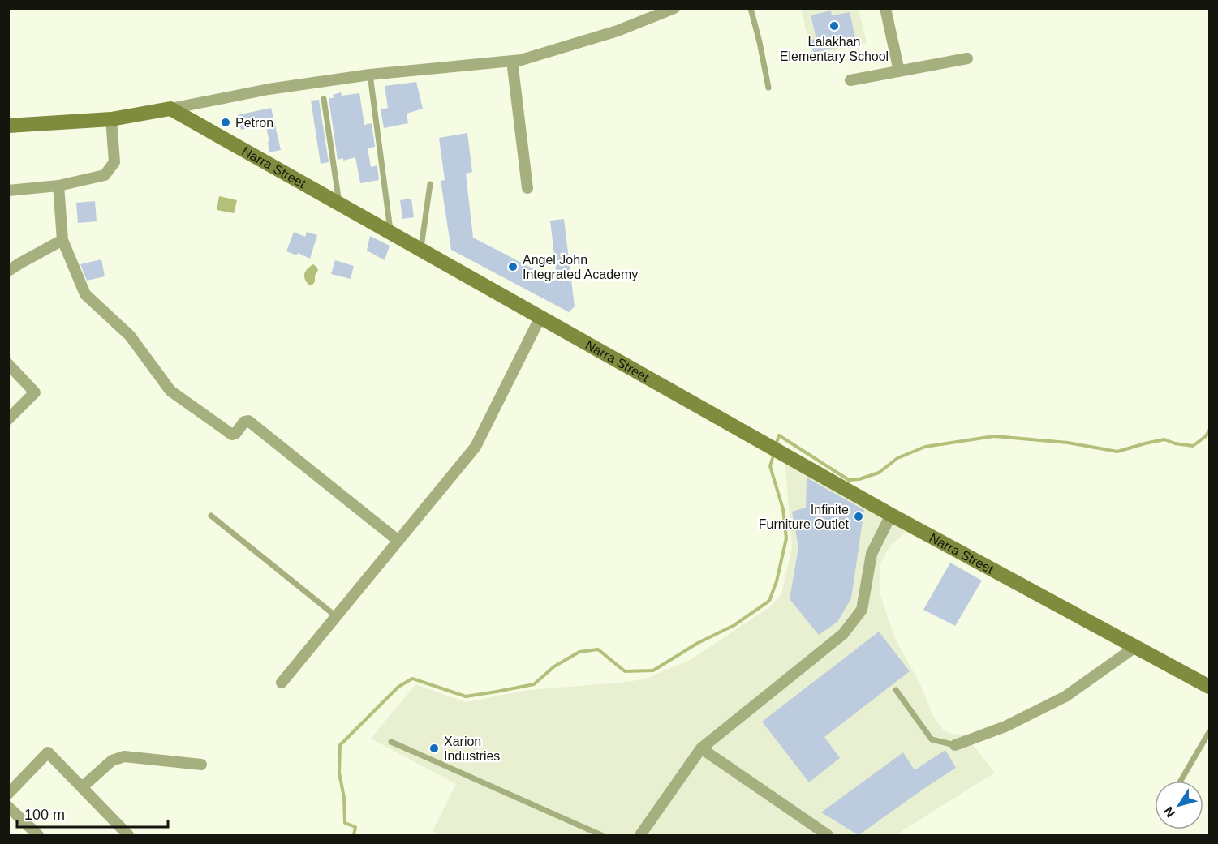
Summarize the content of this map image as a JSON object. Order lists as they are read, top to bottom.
{
  "streets": {
    "main road": ["Narra Street"]
  },
  "places": [
    "Lalakhan Elementary School",
    "Petron",
    "Angel John Integrated Academy",
    "Infinite Furniture Outlet",
    "Xarion Industries"
  ],
  "scale_bar": "100 m",
  "north": "bottom left"
}
